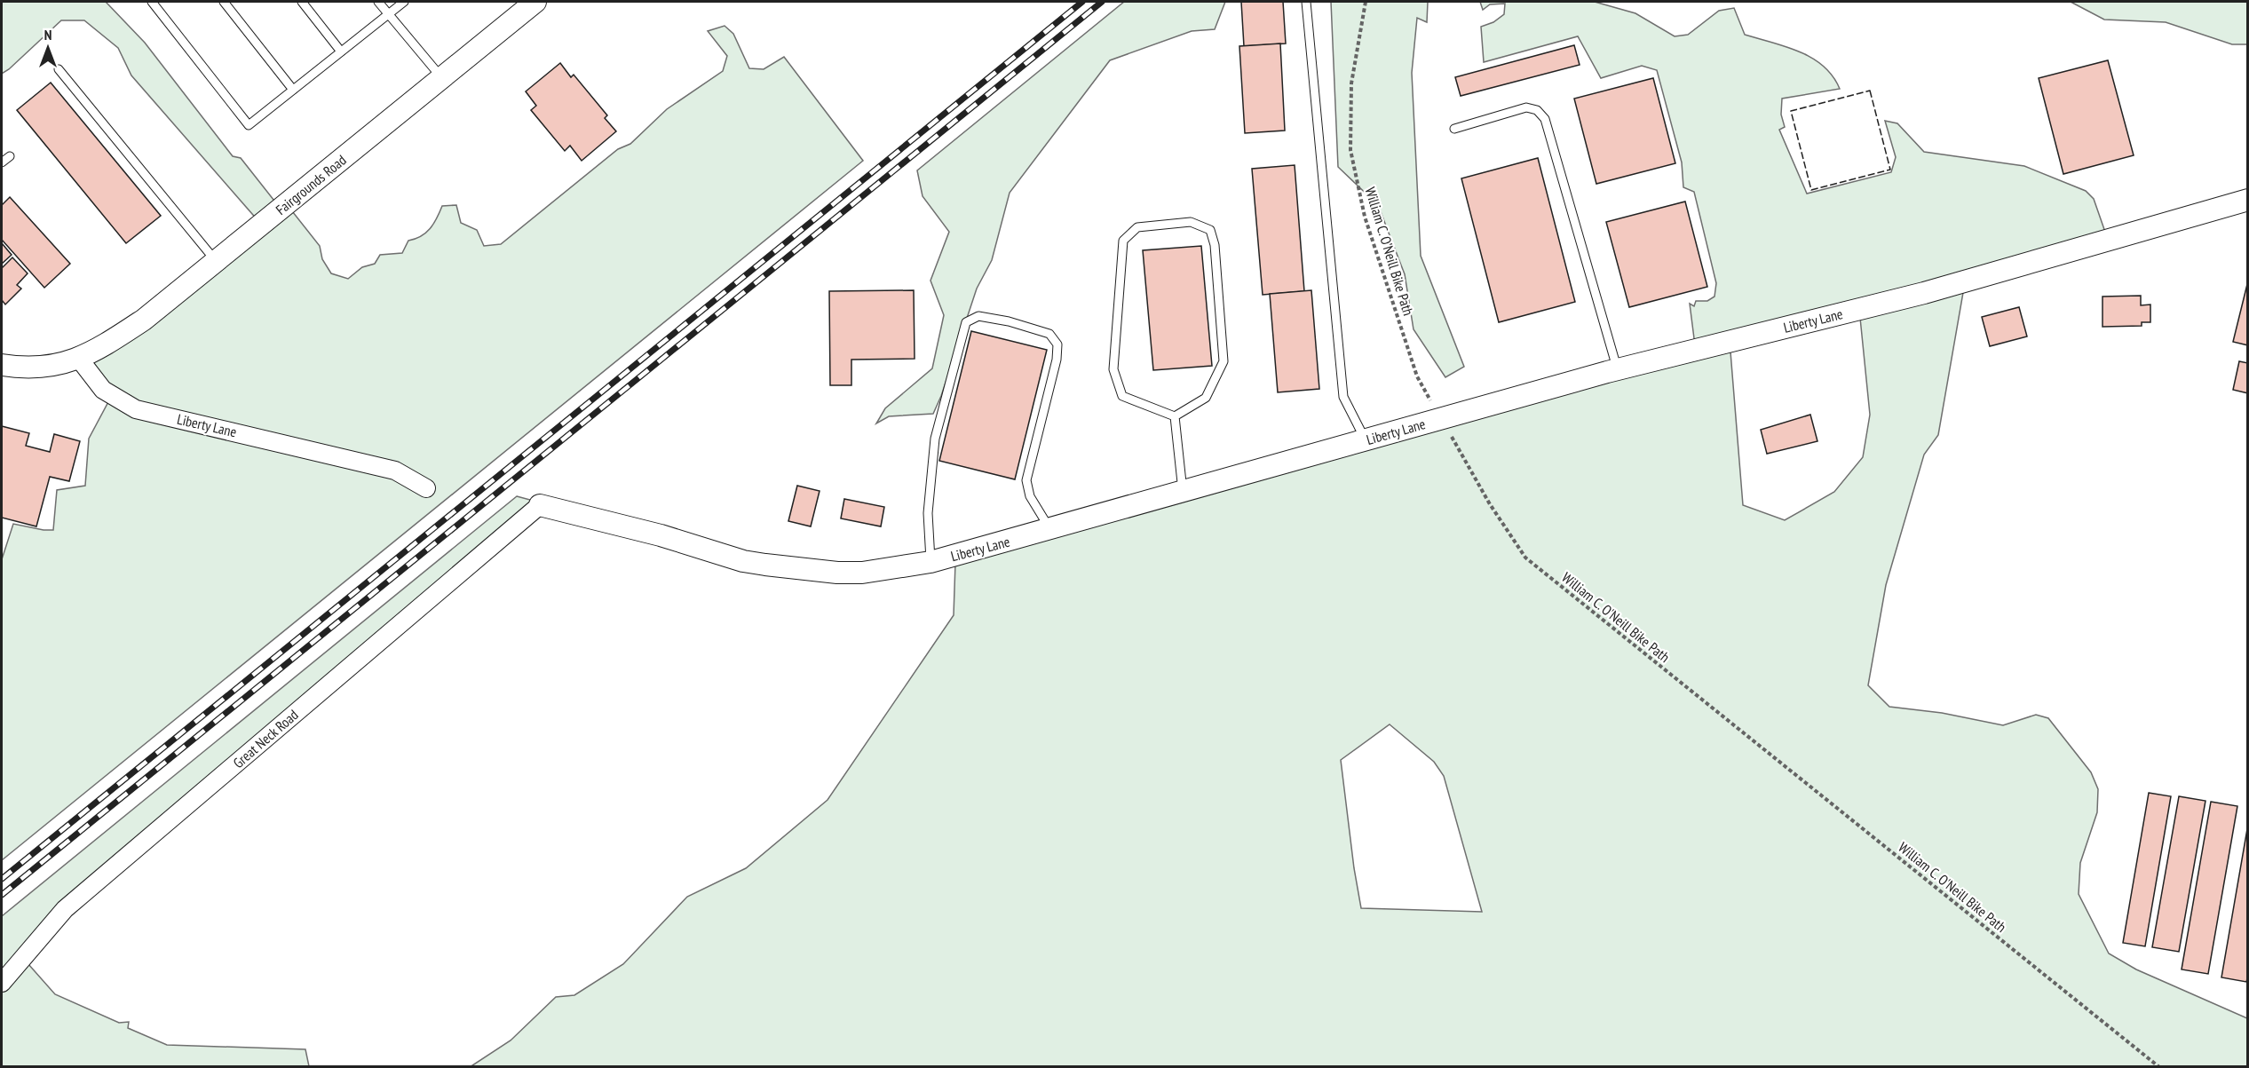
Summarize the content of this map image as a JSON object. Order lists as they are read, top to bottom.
{
  "streets": {
    "street": ["Fairgrounds Road", "Liberty Lane", "Great Neck Road"],
    "path": ["William C. O'Neill Bike Path"]
  },
  "crossings": [
    ["Fairgrounds Road", "Liberty Lane"],
    ["William C. O'Neill Bike Path", "Liberty Lane"],
    ["Liberty Lane", "Great Neck Road"]
  ],
  "north": "top"
}
